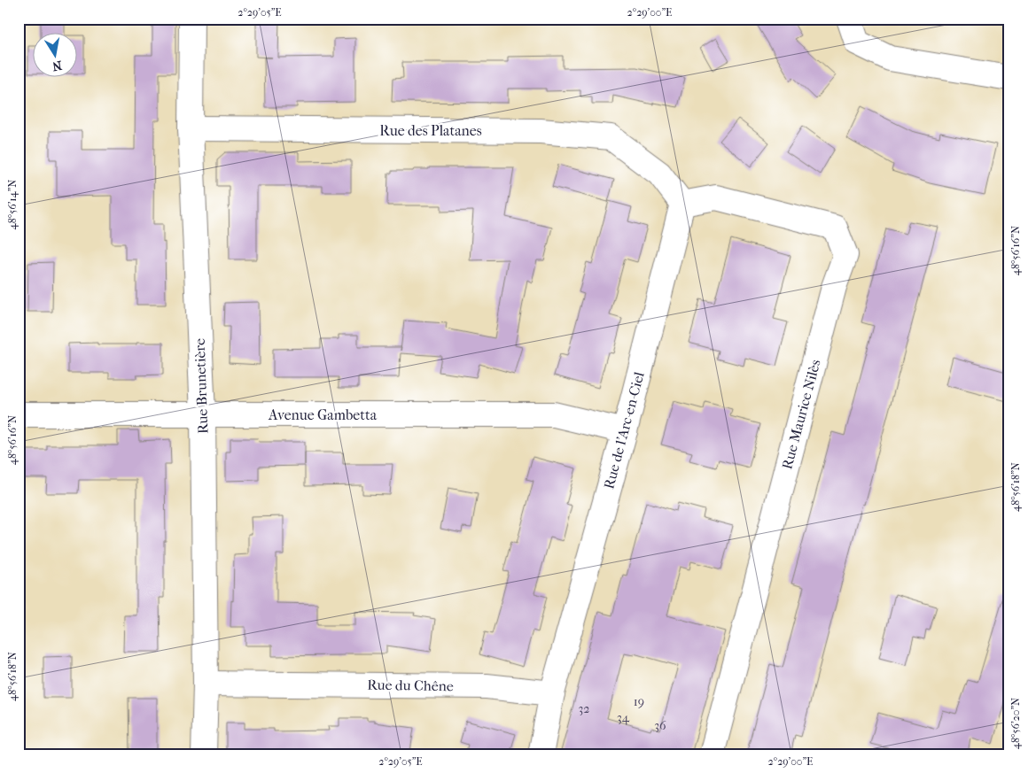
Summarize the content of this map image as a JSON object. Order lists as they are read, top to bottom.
{
  "streets": {
    "street": [
      "Rue des Platanes",
      "Rue Brunetière",
      "Avenue Gambetta",
      "Rue Maurice Nilès",
      "Rue de l'Arc-en-Ciel",
      "Rue du Chêne"
    ]
  },
  "crossings": [
    ["Rue des Platanes", "Rue Brunetière"],
    ["Rue des Platanes", "Rue Maurice Nilès"],
    ["Rue des Platanes", "Rue de l'Arc-en-Ciel"],
    ["Rue Brunetière", "Avenue Gambetta"],
    ["Rue Brunetière", "Rue du Chêne"],
    ["Avenue Gambetta", "Rue de l'Arc-en-Ciel"],
    ["Rue Maurice Nilès", "Rue de l'Arc-en-Ciel"],
    ["Rue de l'Arc-en-Ciel", "Rue du Chêne"]
  ],
  "house_numbers": [
    "19",
    "32",
    "34",
    "36"
  ],
  "north": "bottom",
  "coordinates": [
    "2°29'05\"E",
    "2°29'00\"E",
    "48°56'14\"N",
    "48°56'16\"N",
    "48°56'18\"N",
    "48°56'20\"N"
  ]
}
